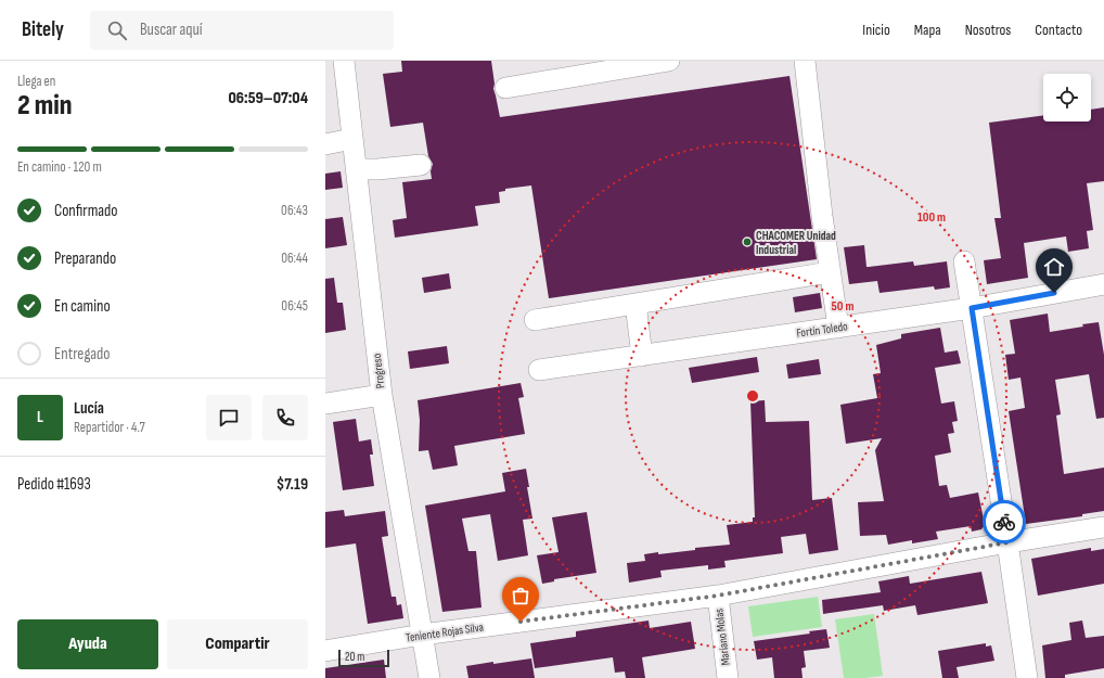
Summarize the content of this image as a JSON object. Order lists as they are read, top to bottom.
{
  "streets": {
    "street": [
      "Fortín Toledo",
      "Progreso",
      "Teniente Rojas Silva",
      "Mariano Molas"
    ]
  },
  "crossings": [
    ["Progreso", "Teniente Rojas Silva"],
    ["Teniente Rojas Silva", "Mariano Molas"]
  ],
  "places": ["CHACOMER Unidad Industrial"],
  "scale_bar": "20 m",
  "page": {
    "header": "Bitely",
    "search": "Buscar aquí",
    "nav": [
      "Inicio",
      "Mapa",
      "Nosotros",
      "Contacto"
    ],
    "heading": ["2 min", "Llega en", "06:59–07:04"],
    "panel": [
      "Lucía",
      "Repartidor · 4.7",
      "Pedido #1693",
      "$7.19"
    ],
    "bar": "En camino · 120 m",
    "list": [
      ["Confirmado", "06:43"],
      ["Preparando", "06:44"],
      ["En camino", "06:45"],
      "Entregado"
    ],
    "round": "L",
    "buttons": ["Ayuda", "Compartir"],
    "scale": "20 m"
  },
  "rings": ["100 m", "50 m"]
}
